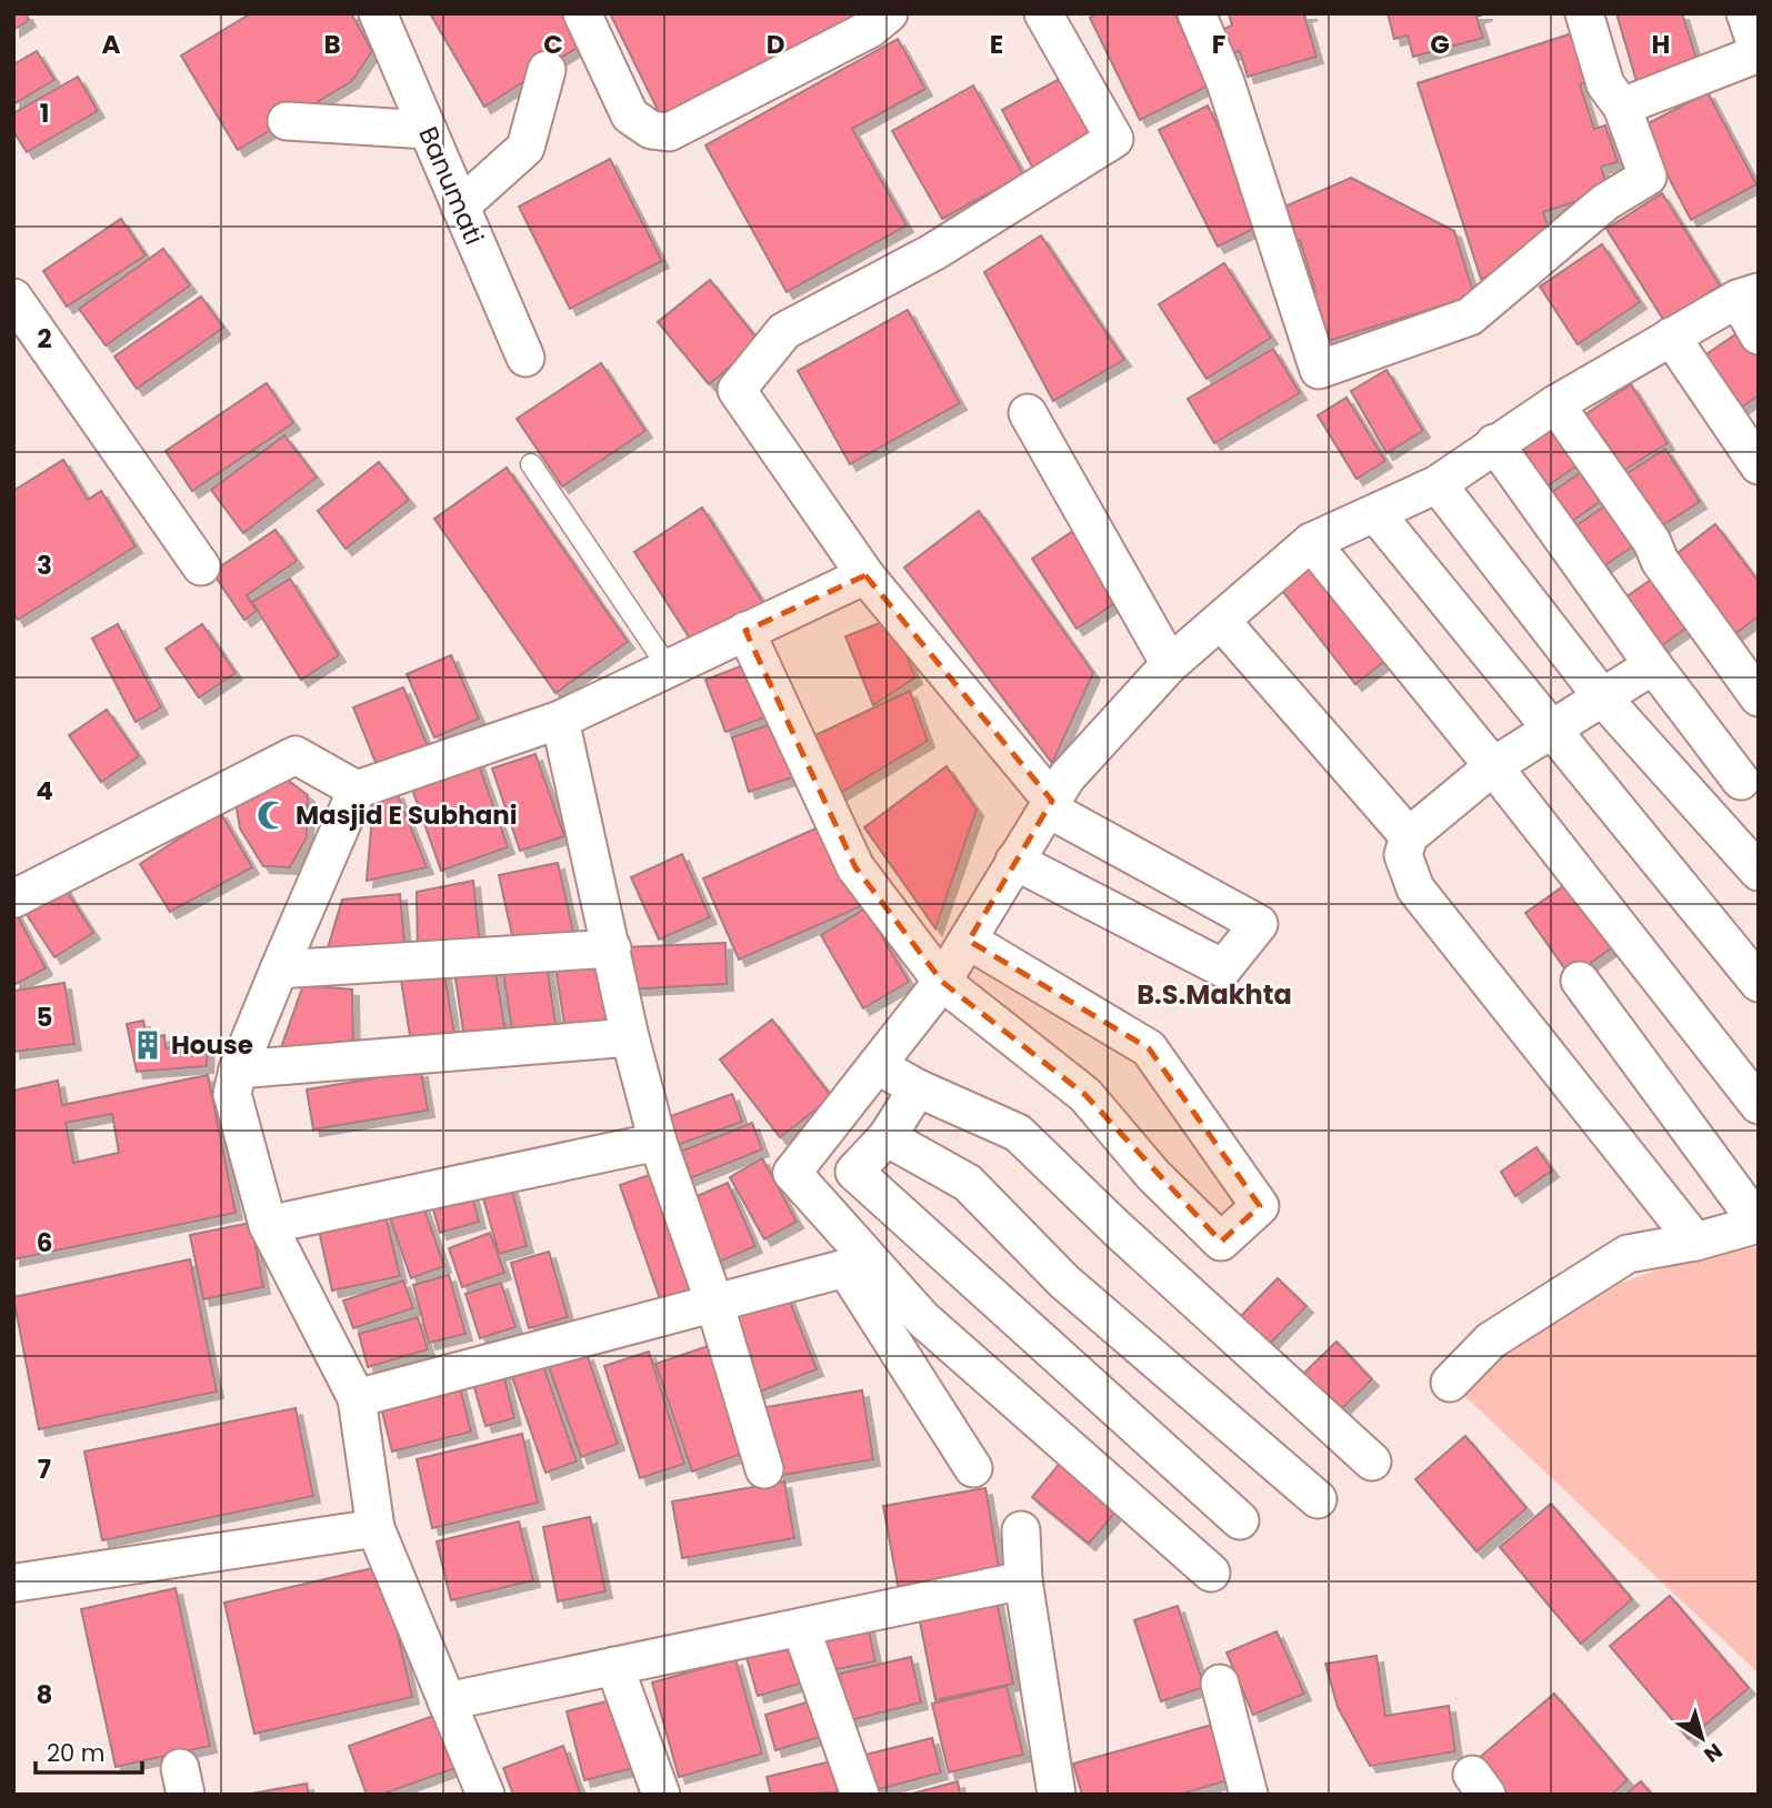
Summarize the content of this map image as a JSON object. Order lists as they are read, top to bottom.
{
  "streets": {
    "street": ["Banumati"]
  },
  "districts": ["B.S.Makhta"],
  "places": {
    "mosque": ["Masjid E Subhani"],
    "building": ["House"]
  },
  "scale_bar": "20 m",
  "north": "bottom right",
  "grid": {
    "columns": [
      "A",
      "B",
      "C",
      "D",
      "E",
      "F",
      "G",
      "H"
    ],
    "rows": [
      "1",
      "2",
      "3",
      "4",
      "5",
      "6",
      "7",
      "8"
    ]
  }
}
